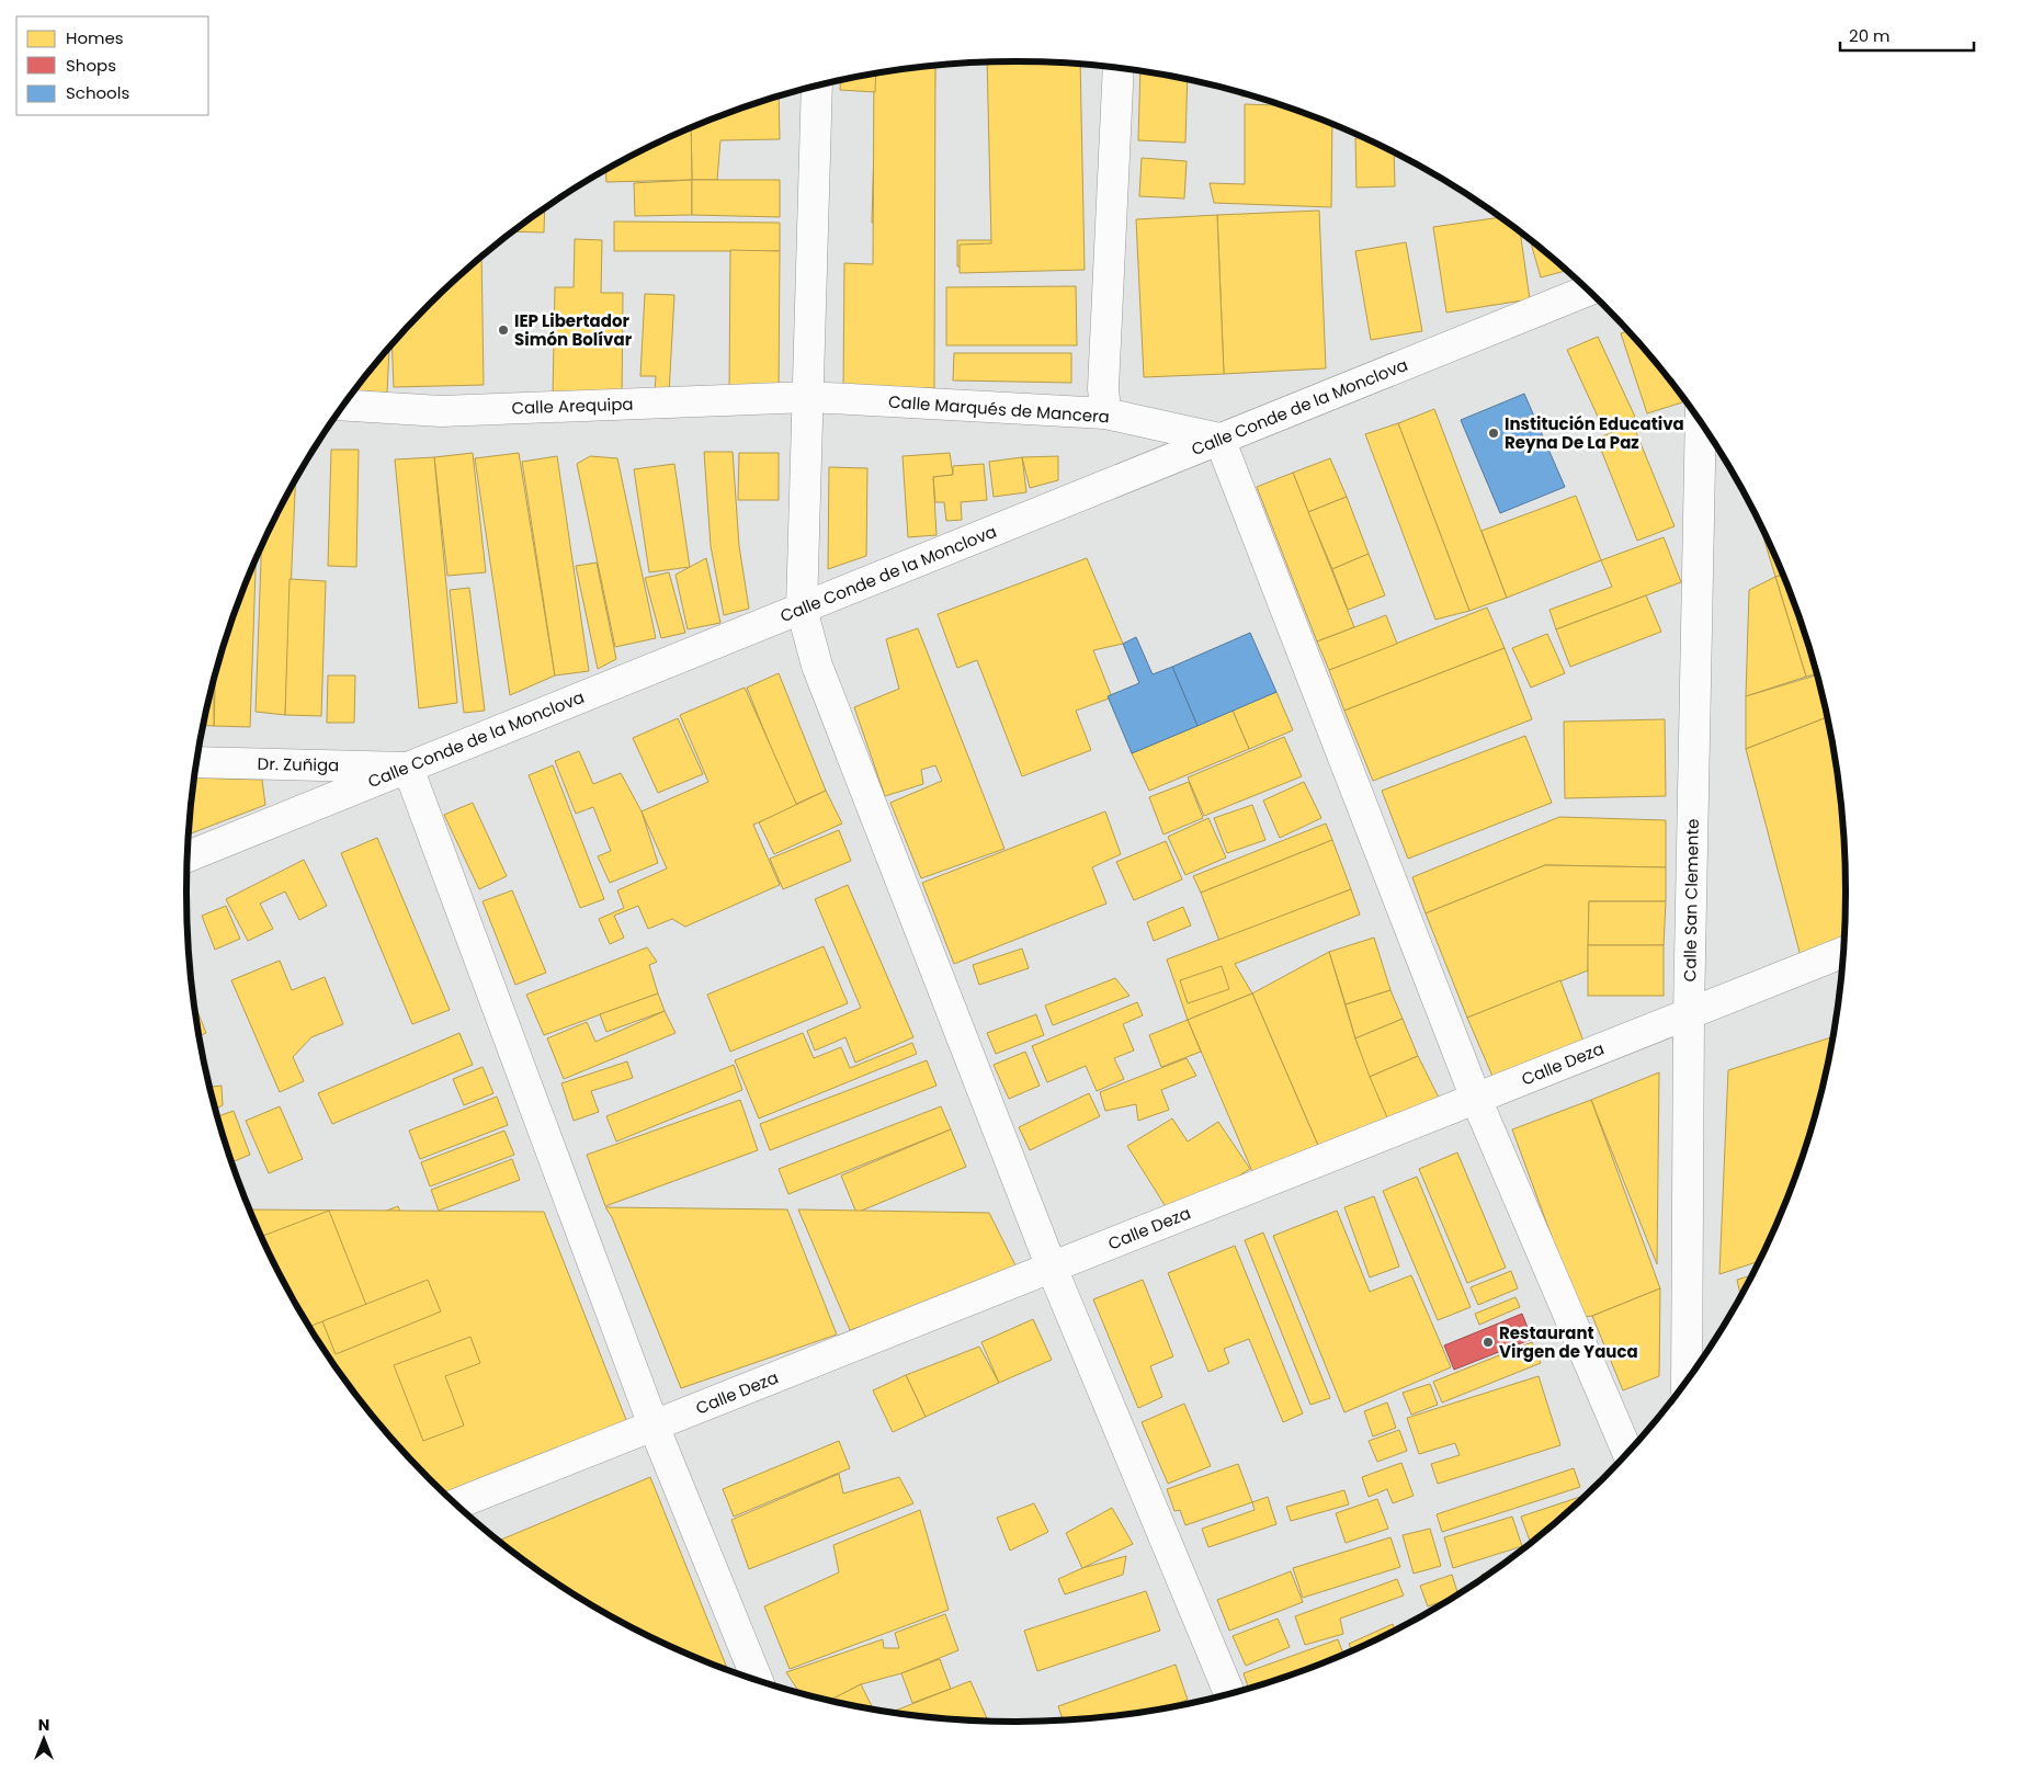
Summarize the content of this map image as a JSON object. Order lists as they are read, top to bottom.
{
  "streets": {
    "street": [
      "Calle Arequipa",
      "Calle Conde de la Monclova",
      "Calle Marqués de Mancera",
      "Dr. Zuñiga",
      "Calle San Clemente",
      "Calle Deza"
    ]
  },
  "crossings": [
    ["Calle Arequipa", "Calle Marqués de Mancera"],
    ["Calle Conde de la Monclova", "Calle Marqués de Mancera"],
    ["Calle Conde de la Monclova", "Dr. Zuñiga"],
    ["Calle San Clemente", "Calle Deza"]
  ],
  "places": ["IEP Libertador Simón Bolívar", "Institución Educativa Reyna De La Paz", "Restaurant Virgen de Yauca"],
  "legend": ["Homes", "Shops", "Schools"],
  "scale_bar": "20 m",
  "north": "top"
}
